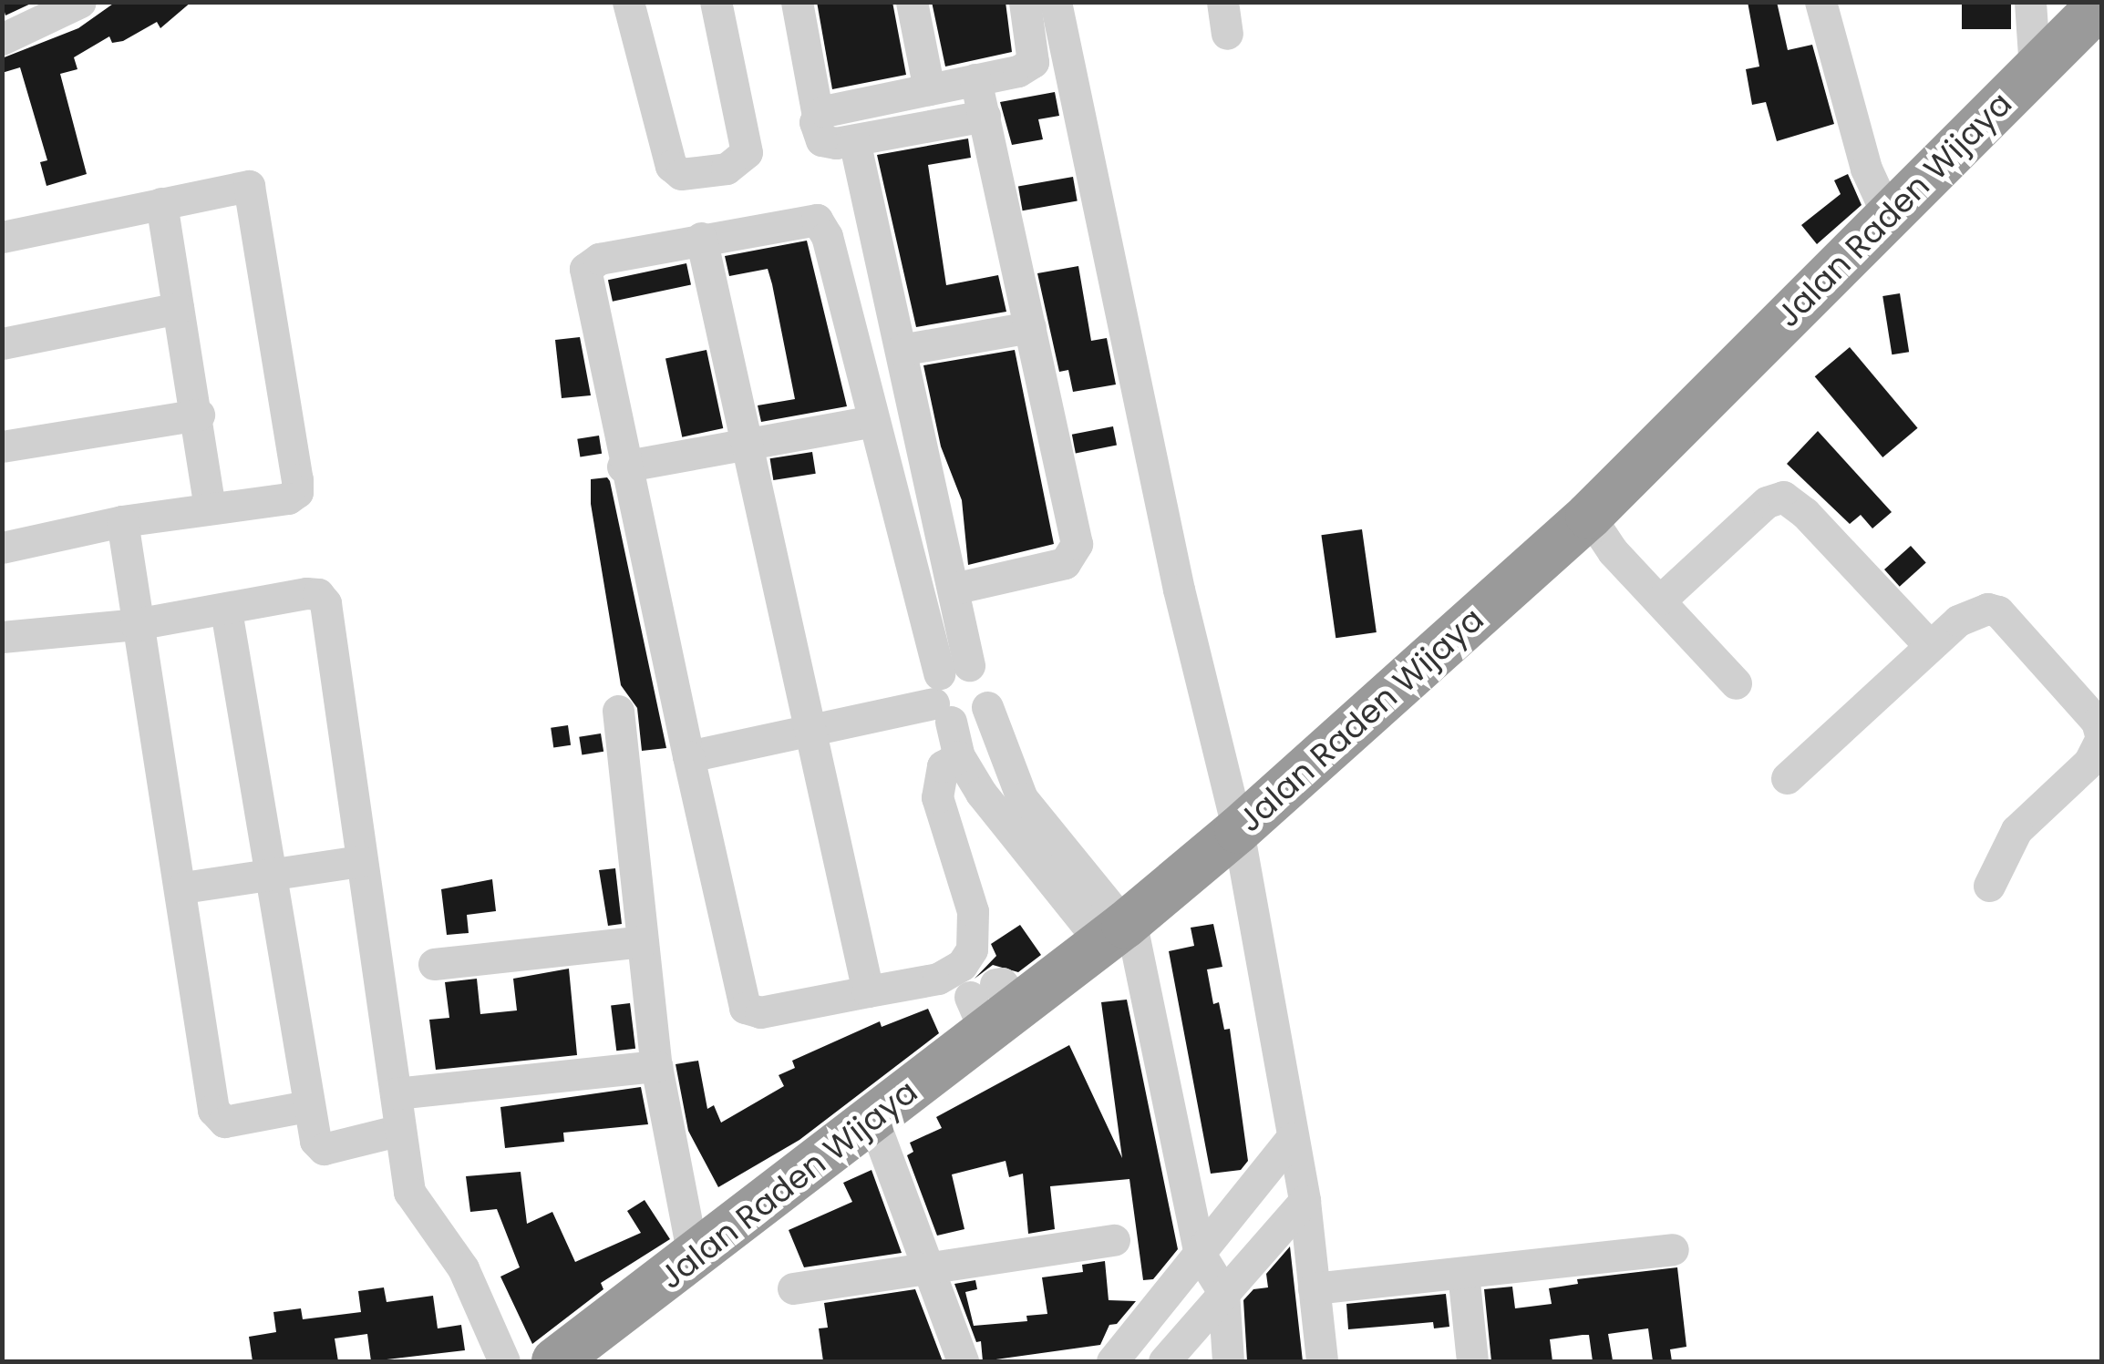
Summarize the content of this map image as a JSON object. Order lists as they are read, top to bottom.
{
  "streets": {
    "highway": ["Jalan Raden Wijaya"]
  }
}
